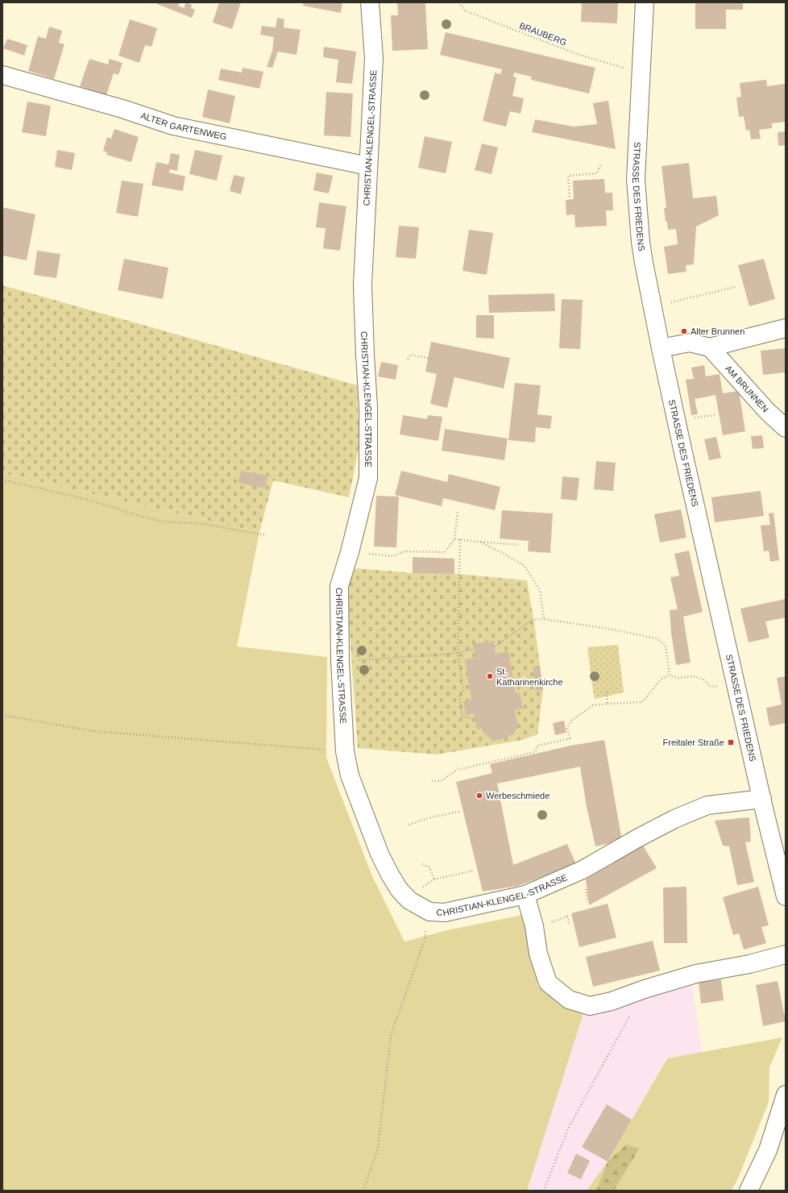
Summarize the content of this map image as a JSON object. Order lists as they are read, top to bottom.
{
  "streets": {
    "street": [
      "ALTER GARTENWEG",
      "CHRISTIAN-KLENGEL-STRASSE",
      "STRASSE DES FRIEDENS",
      "AM BRUNNEN"
    ],
    "path": ["BRAUBERG"]
  },
  "crossings": [
    ["ALTER GARTENWEG", "CHRISTIAN-KLENGEL-STRASSE"],
    ["CHRISTIAN-KLENGEL-STRASSE", "STRASSE DES FRIEDENS"]
  ],
  "places": {
    "other": ["Alter Brunnen", "St. Katharinenkirche", "Werbeschmiede"],
    "transit": ["Freitaler Straße"]
  }
}
